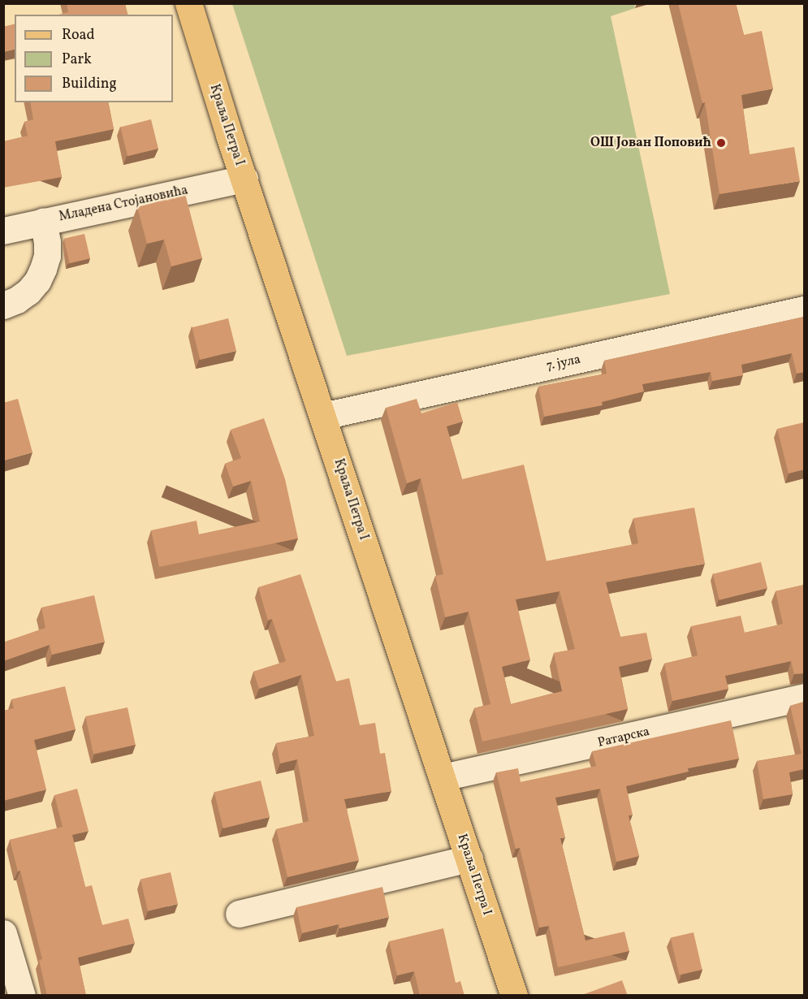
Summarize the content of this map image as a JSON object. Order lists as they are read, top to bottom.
{
  "streets": {
    "main road": ["Краља Петра I"],
    "street": ["Младена Стојановића", "7. јула", "Ратарска"]
  },
  "crossings": [
    ["Краља Петра I", "Младена Стојановића"],
    ["Краља Петра I", "7. јула"],
    ["Краља Петра I", "Ратарска"]
  ],
  "places": ["ОШ Јован Поповић"],
  "legend": ["Road", "Park", "Building"]
}
